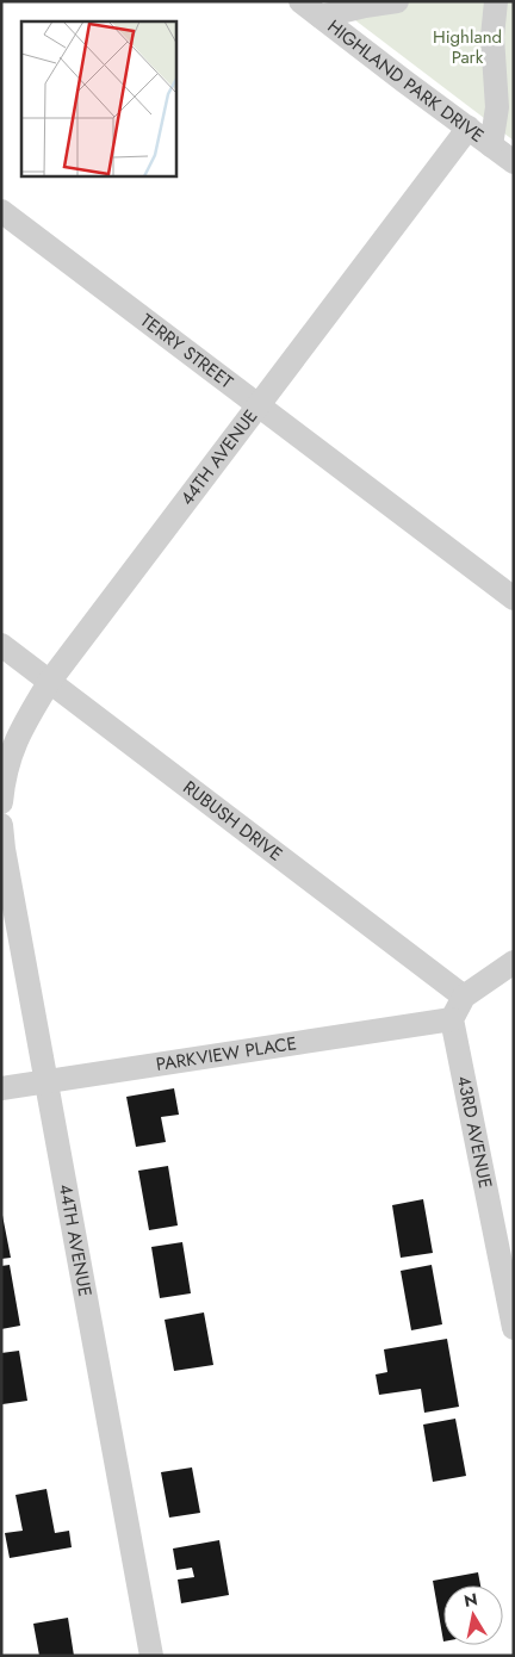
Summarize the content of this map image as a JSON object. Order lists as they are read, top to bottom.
{
  "streets": {
    "street": [
      "HIGHLAND PARK DRIVE",
      "TERRY STREET",
      "44TH AVENUE",
      "RUBUSH DRIVE",
      "PARKVIEW PLACE",
      "43RD AVENUE"
    ]
  },
  "crossings": [
    ["HIGHLAND PARK DRIVE", "44TH AVENUE"],
    ["TERRY STREET", "44TH AVENUE"],
    ["44TH AVENUE", "RUBUSH DRIVE"],
    ["44TH AVENUE", "PARKVIEW PLACE"],
    ["PARKVIEW PLACE", "43RD AVENUE"]
  ],
  "parks": ["Highland Park"],
  "north": "top"
}
